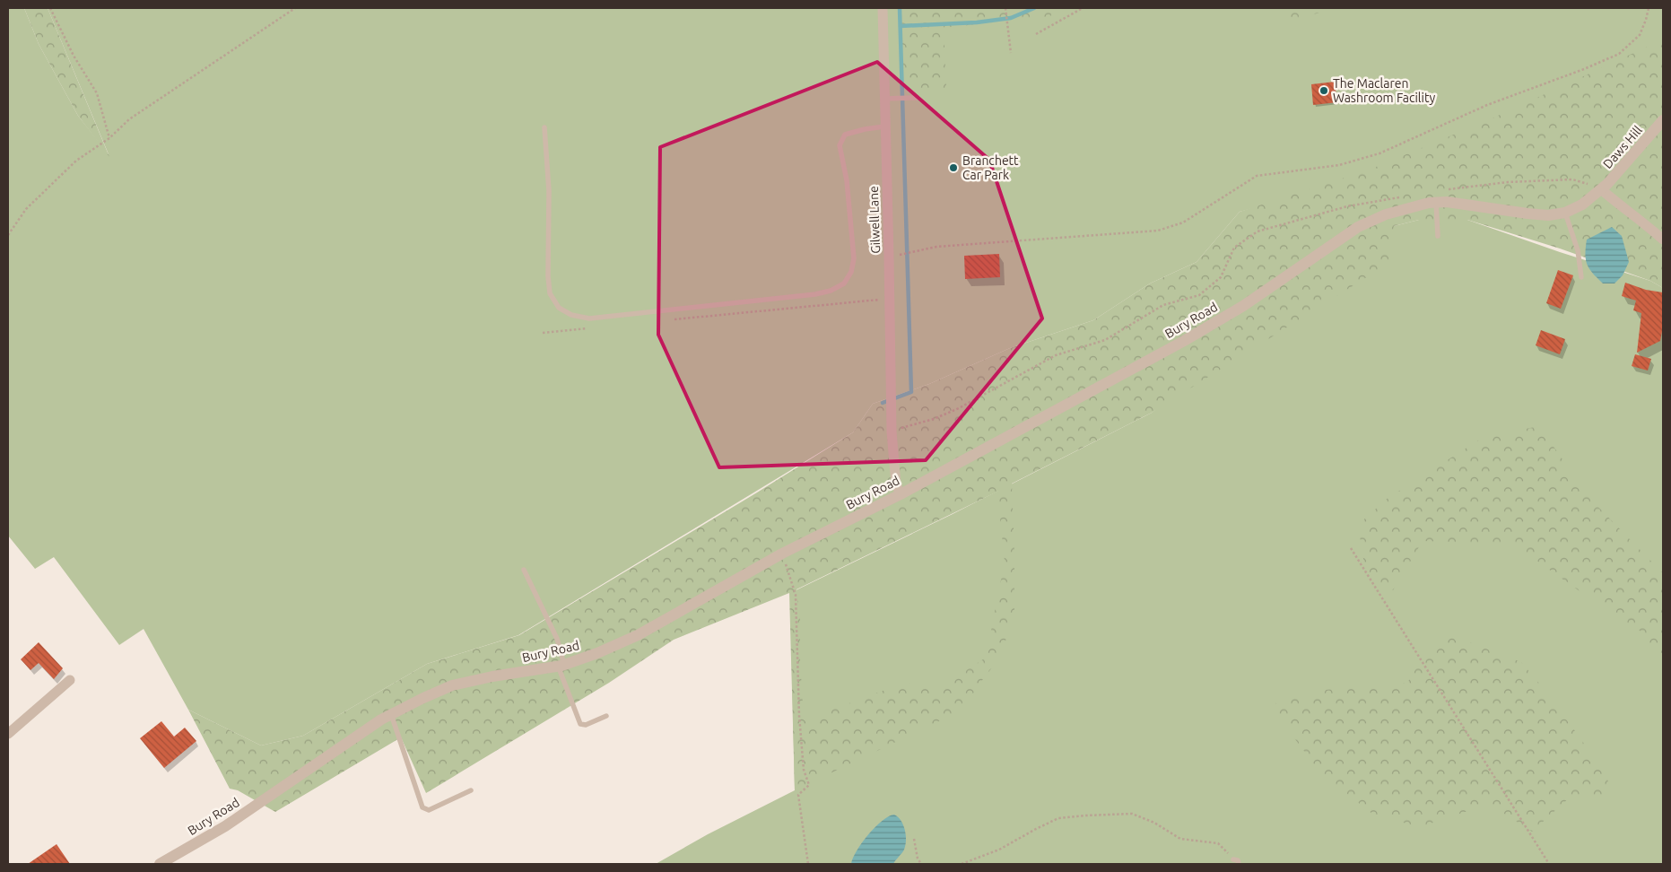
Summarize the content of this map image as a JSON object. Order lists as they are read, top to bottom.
{
  "streets": {
    "street": ["Daws Hill", "Gilwell Lane", "Bury Road"]
  },
  "crossings": [
    ["Daws Hill", "Bury Road"],
    ["Gilwell Lane", "Bury Road"]
  ],
  "places": ["The Maclaren Washroom Facility", "Branchett Car Park"]
}
